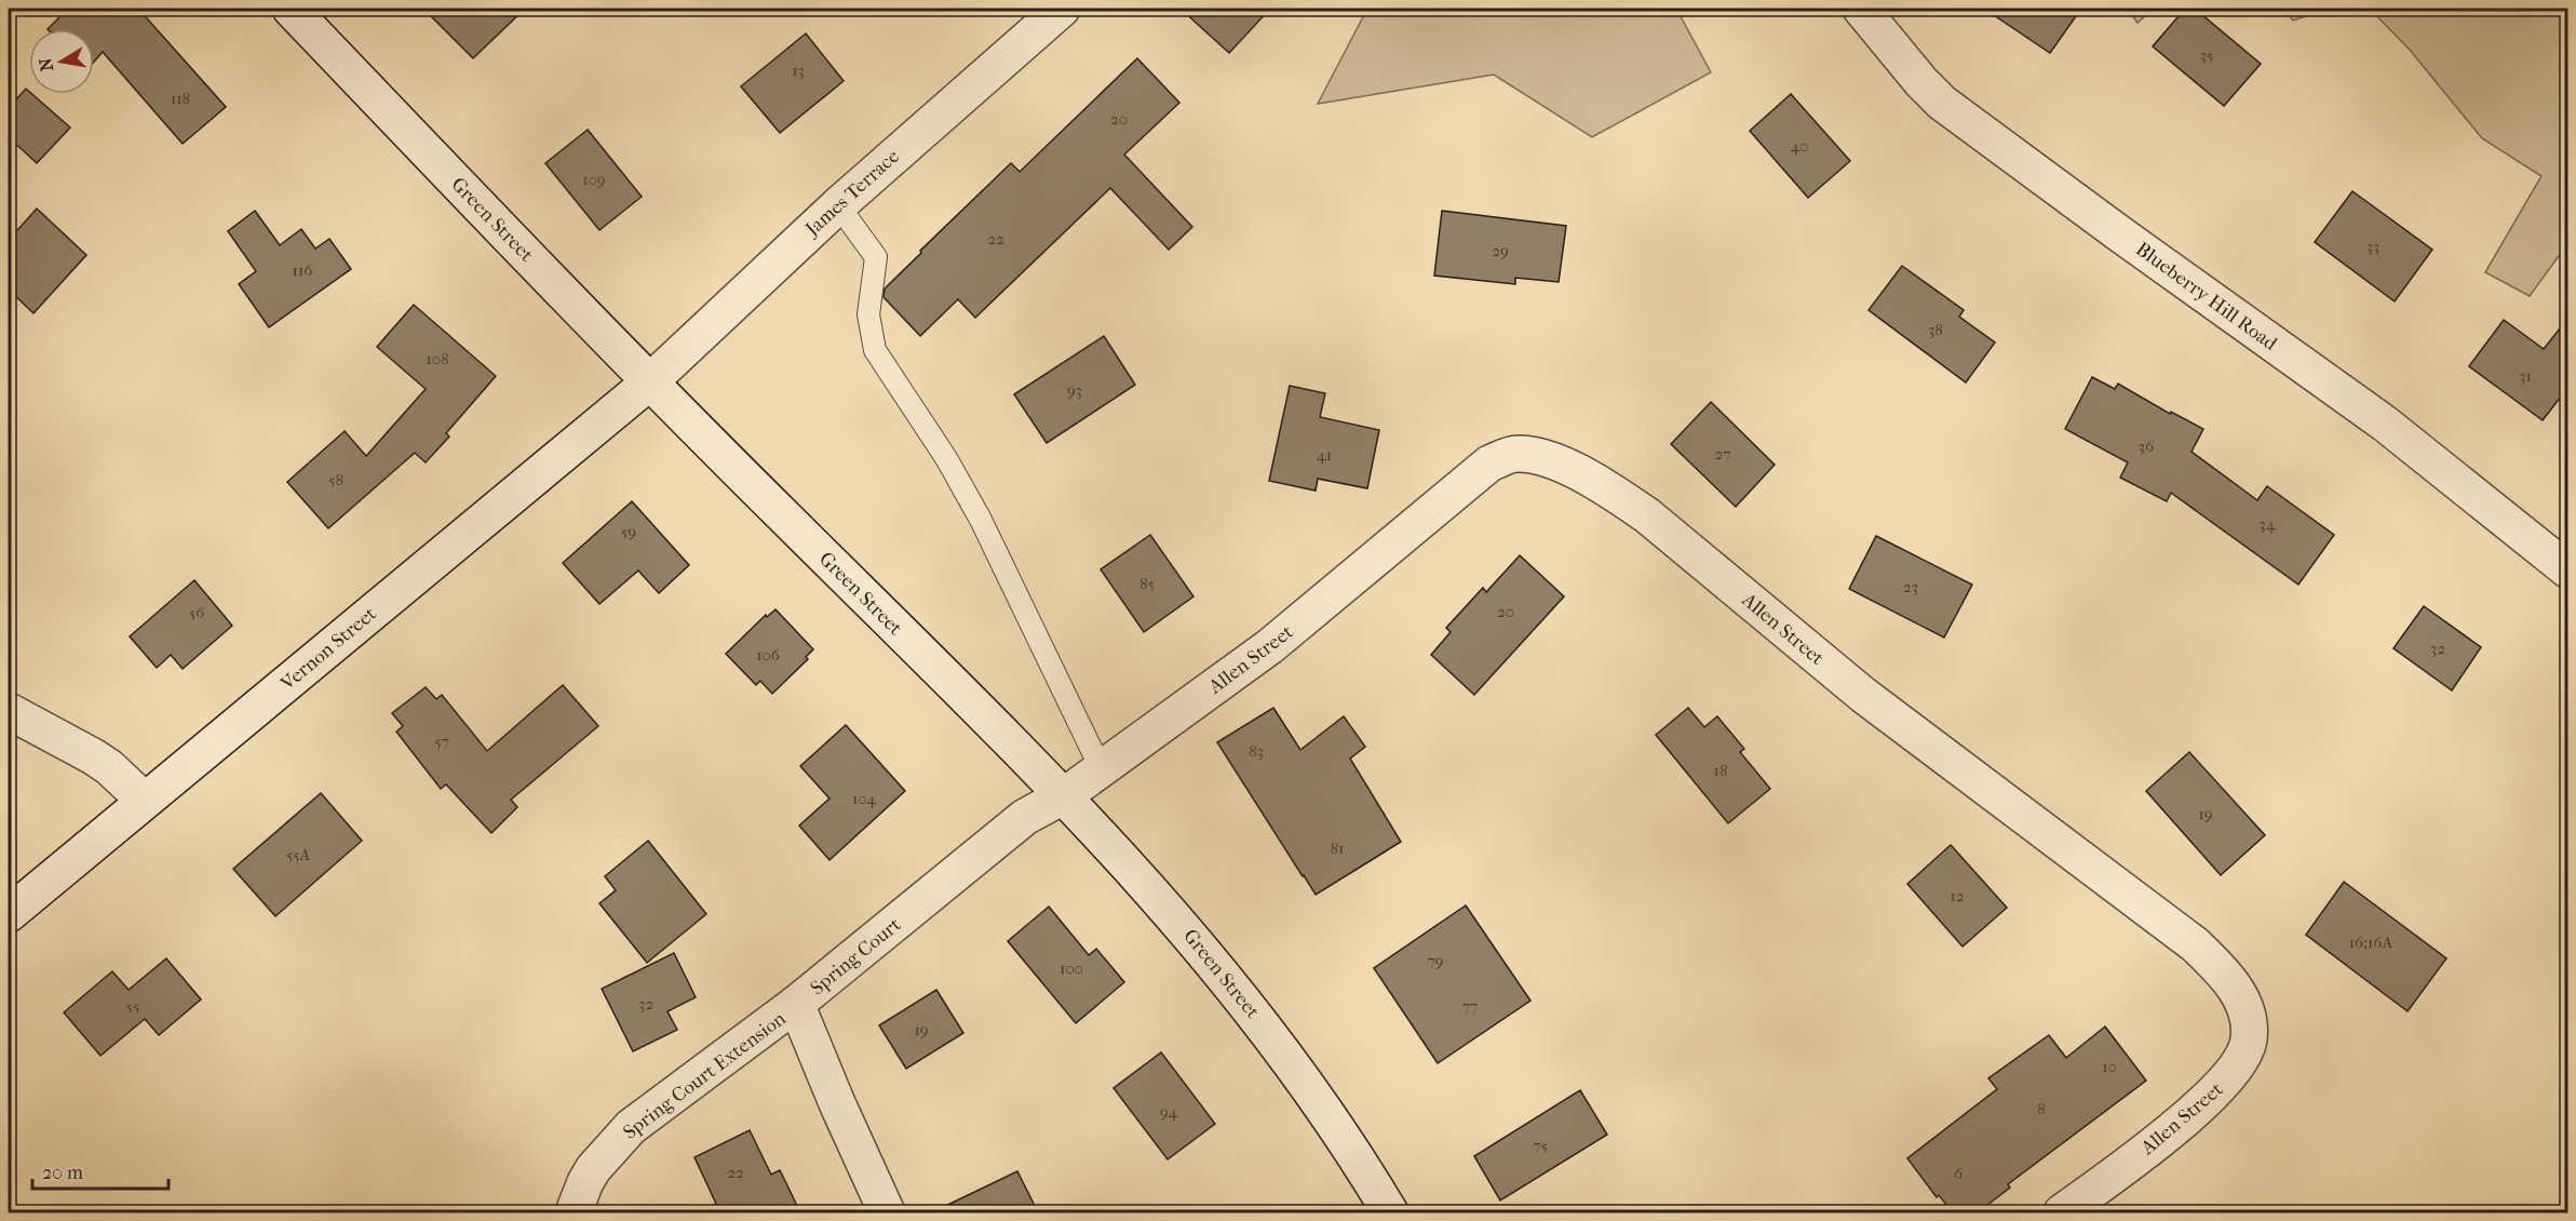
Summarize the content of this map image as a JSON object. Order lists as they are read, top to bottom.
{
  "streets": {
    "street": [
      "James Terrace",
      "Green Street",
      "Blueberry Hill Road",
      "Allen Street",
      "Vernon Street",
      "Spring Court",
      "Spring Court Extension"
    ]
  },
  "crossings": [
    ["James Terrace", "Green Street"],
    ["James Terrace", "Vernon Street"],
    ["Green Street", "Allen Street"],
    ["Green Street", "Vernon Street"],
    ["Green Street", "Spring Court"],
    ["Allen Street", "Spring Court"],
    ["Spring Court", "Spring Court Extension"]
  ],
  "house_numbers": [
    "35",
    "13",
    "118",
    "20",
    "40",
    "109",
    "22",
    "33",
    "29",
    "116",
    "38",
    "108",
    "31",
    "93",
    "36",
    "27",
    "41",
    "58",
    "34",
    "59",
    "85",
    "23",
    "20",
    "56",
    "32",
    "106",
    "57",
    "83",
    "18",
    "104",
    "19",
    "81",
    "55A",
    "12",
    "16;16A",
    "79",
    "100",
    "32",
    "55",
    "77",
    "19",
    "10",
    "8",
    "94",
    "75",
    "22",
    "6"
  ],
  "scale_bar": "20 m",
  "north": "left"
}
